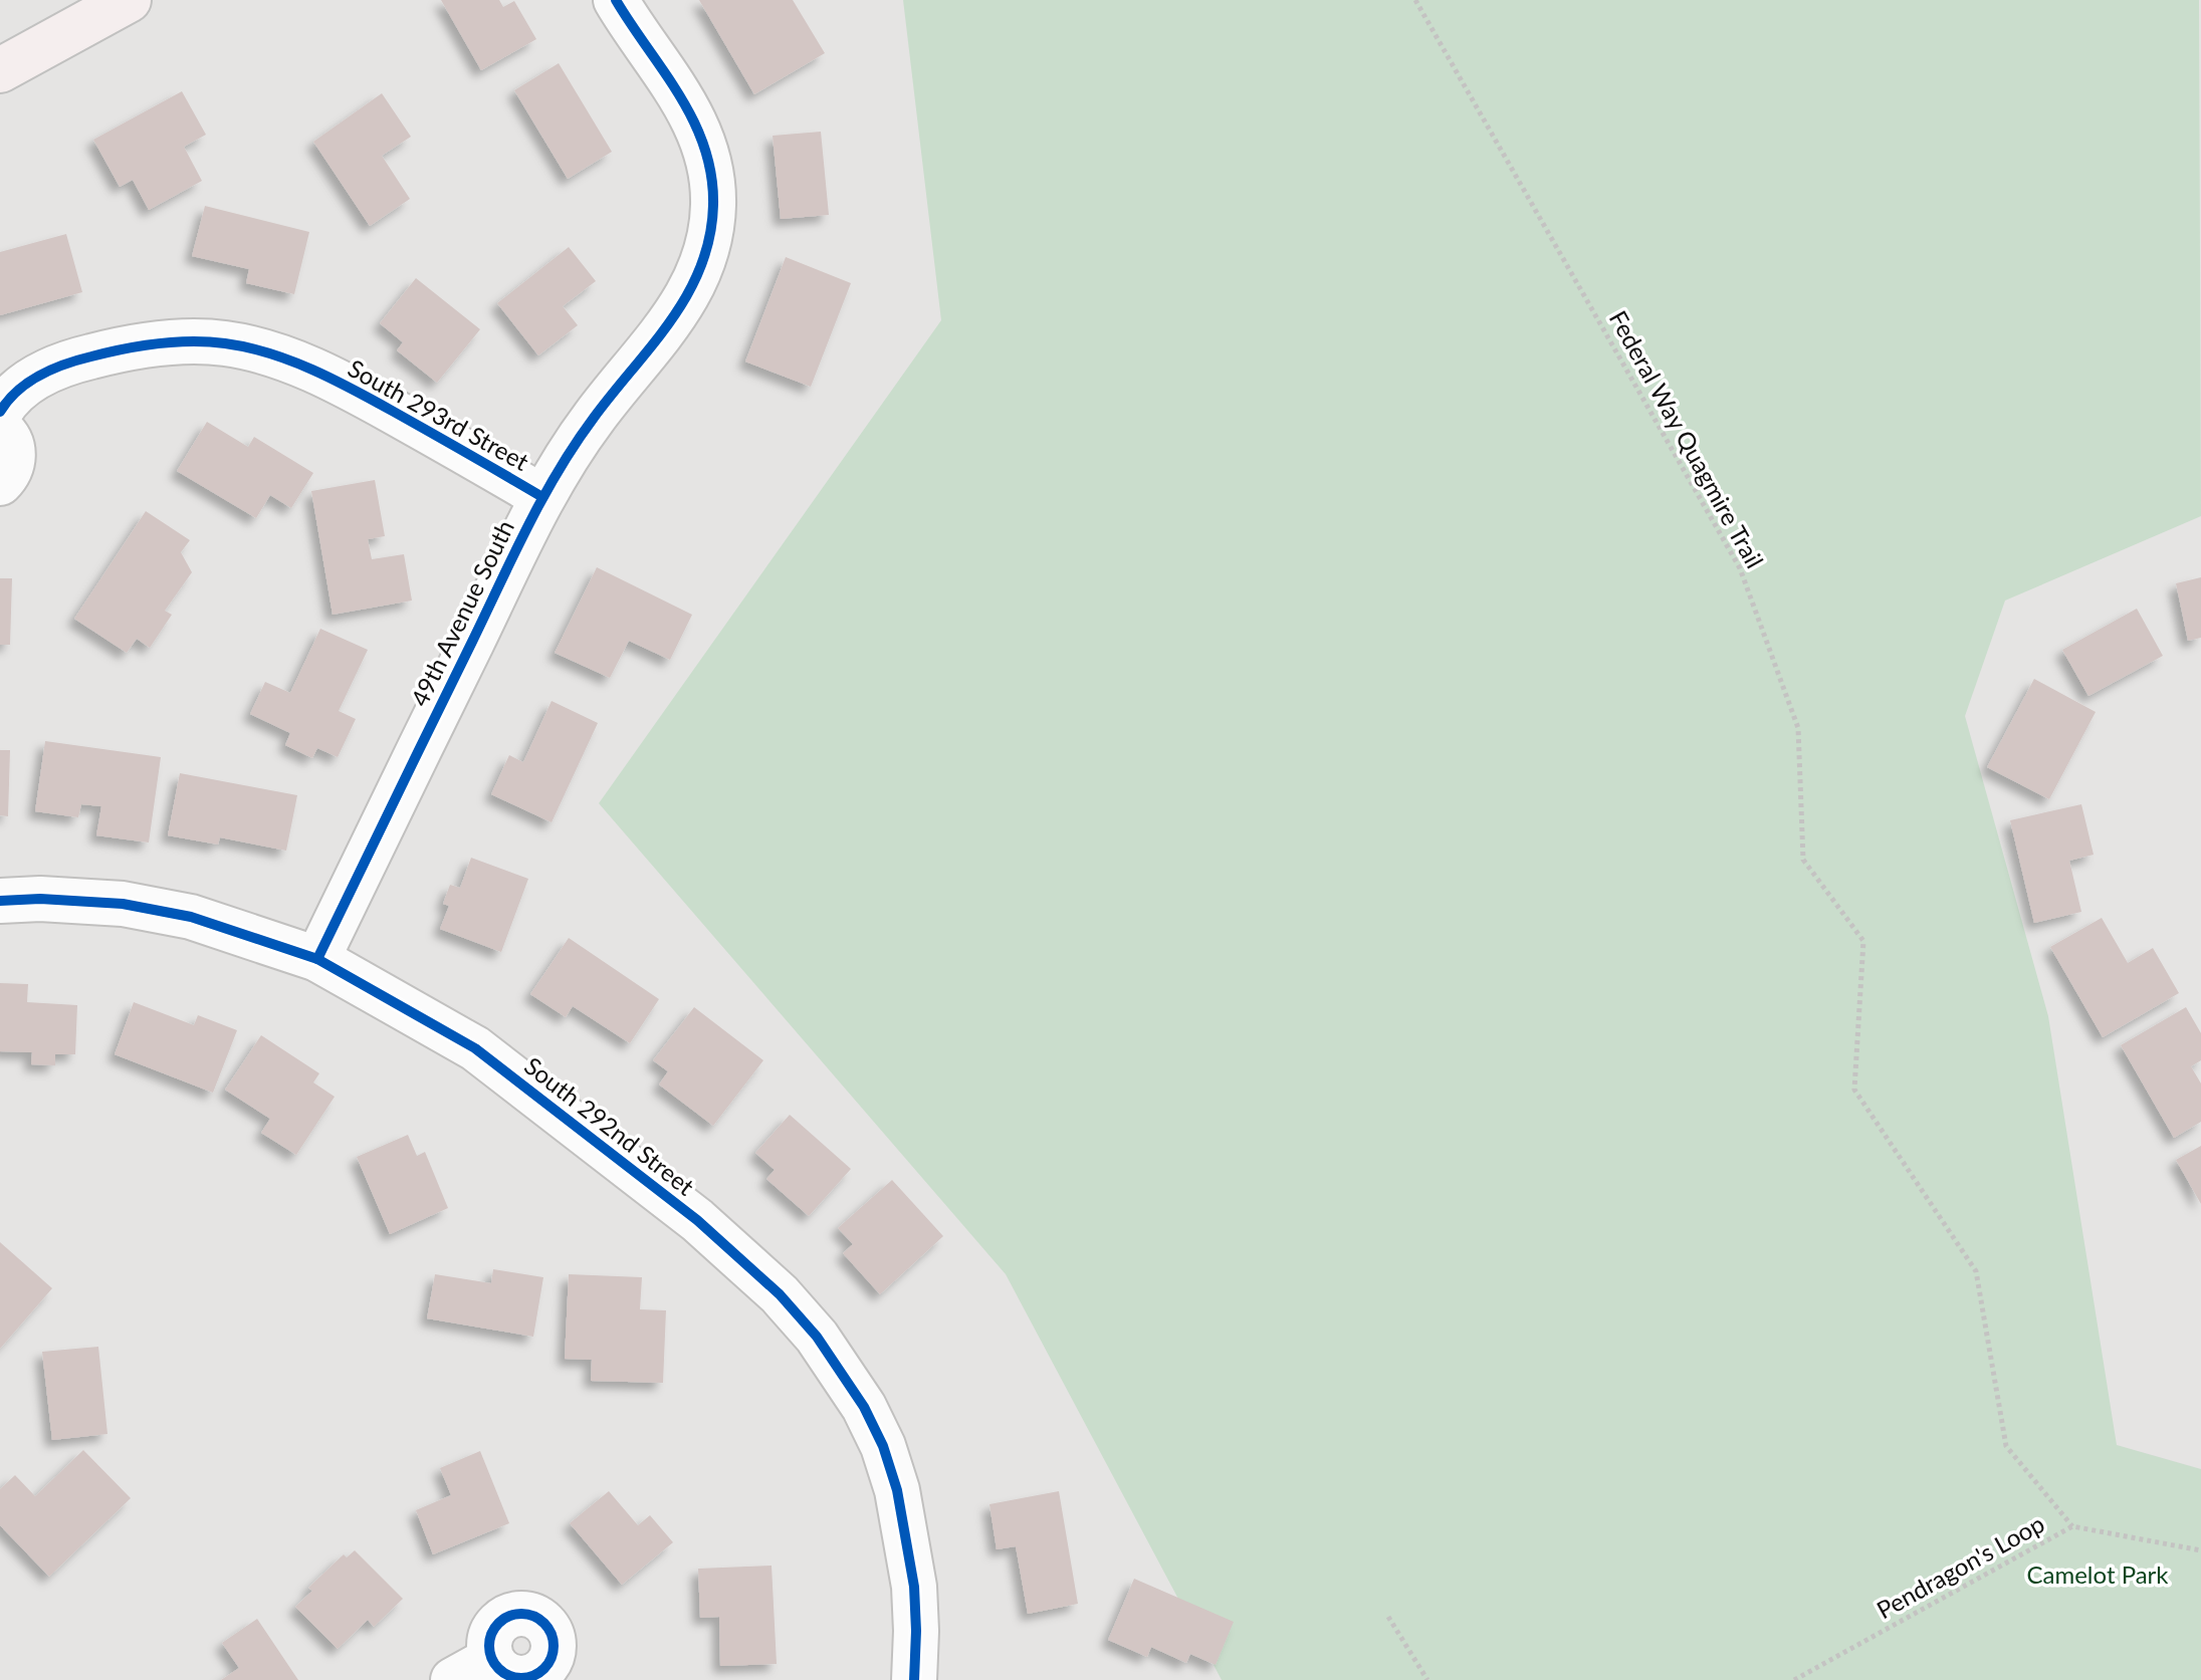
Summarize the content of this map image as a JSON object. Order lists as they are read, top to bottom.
{
  "streets": {
    "street": ["South 293rd Street", "49th Avenue South", "South 292nd Street"],
    "path": ["Federal Way Quagmire Trail", "Pendragon's Loop"]
  },
  "crossings": [
    ["South 293rd Street", "49th Avenue South"],
    ["Federal Way Quagmire Trail", "Pendragon's Loop"],
    ["49th Avenue South", "South 292nd Street"]
  ],
  "parks": ["Camelot Park"]
}
